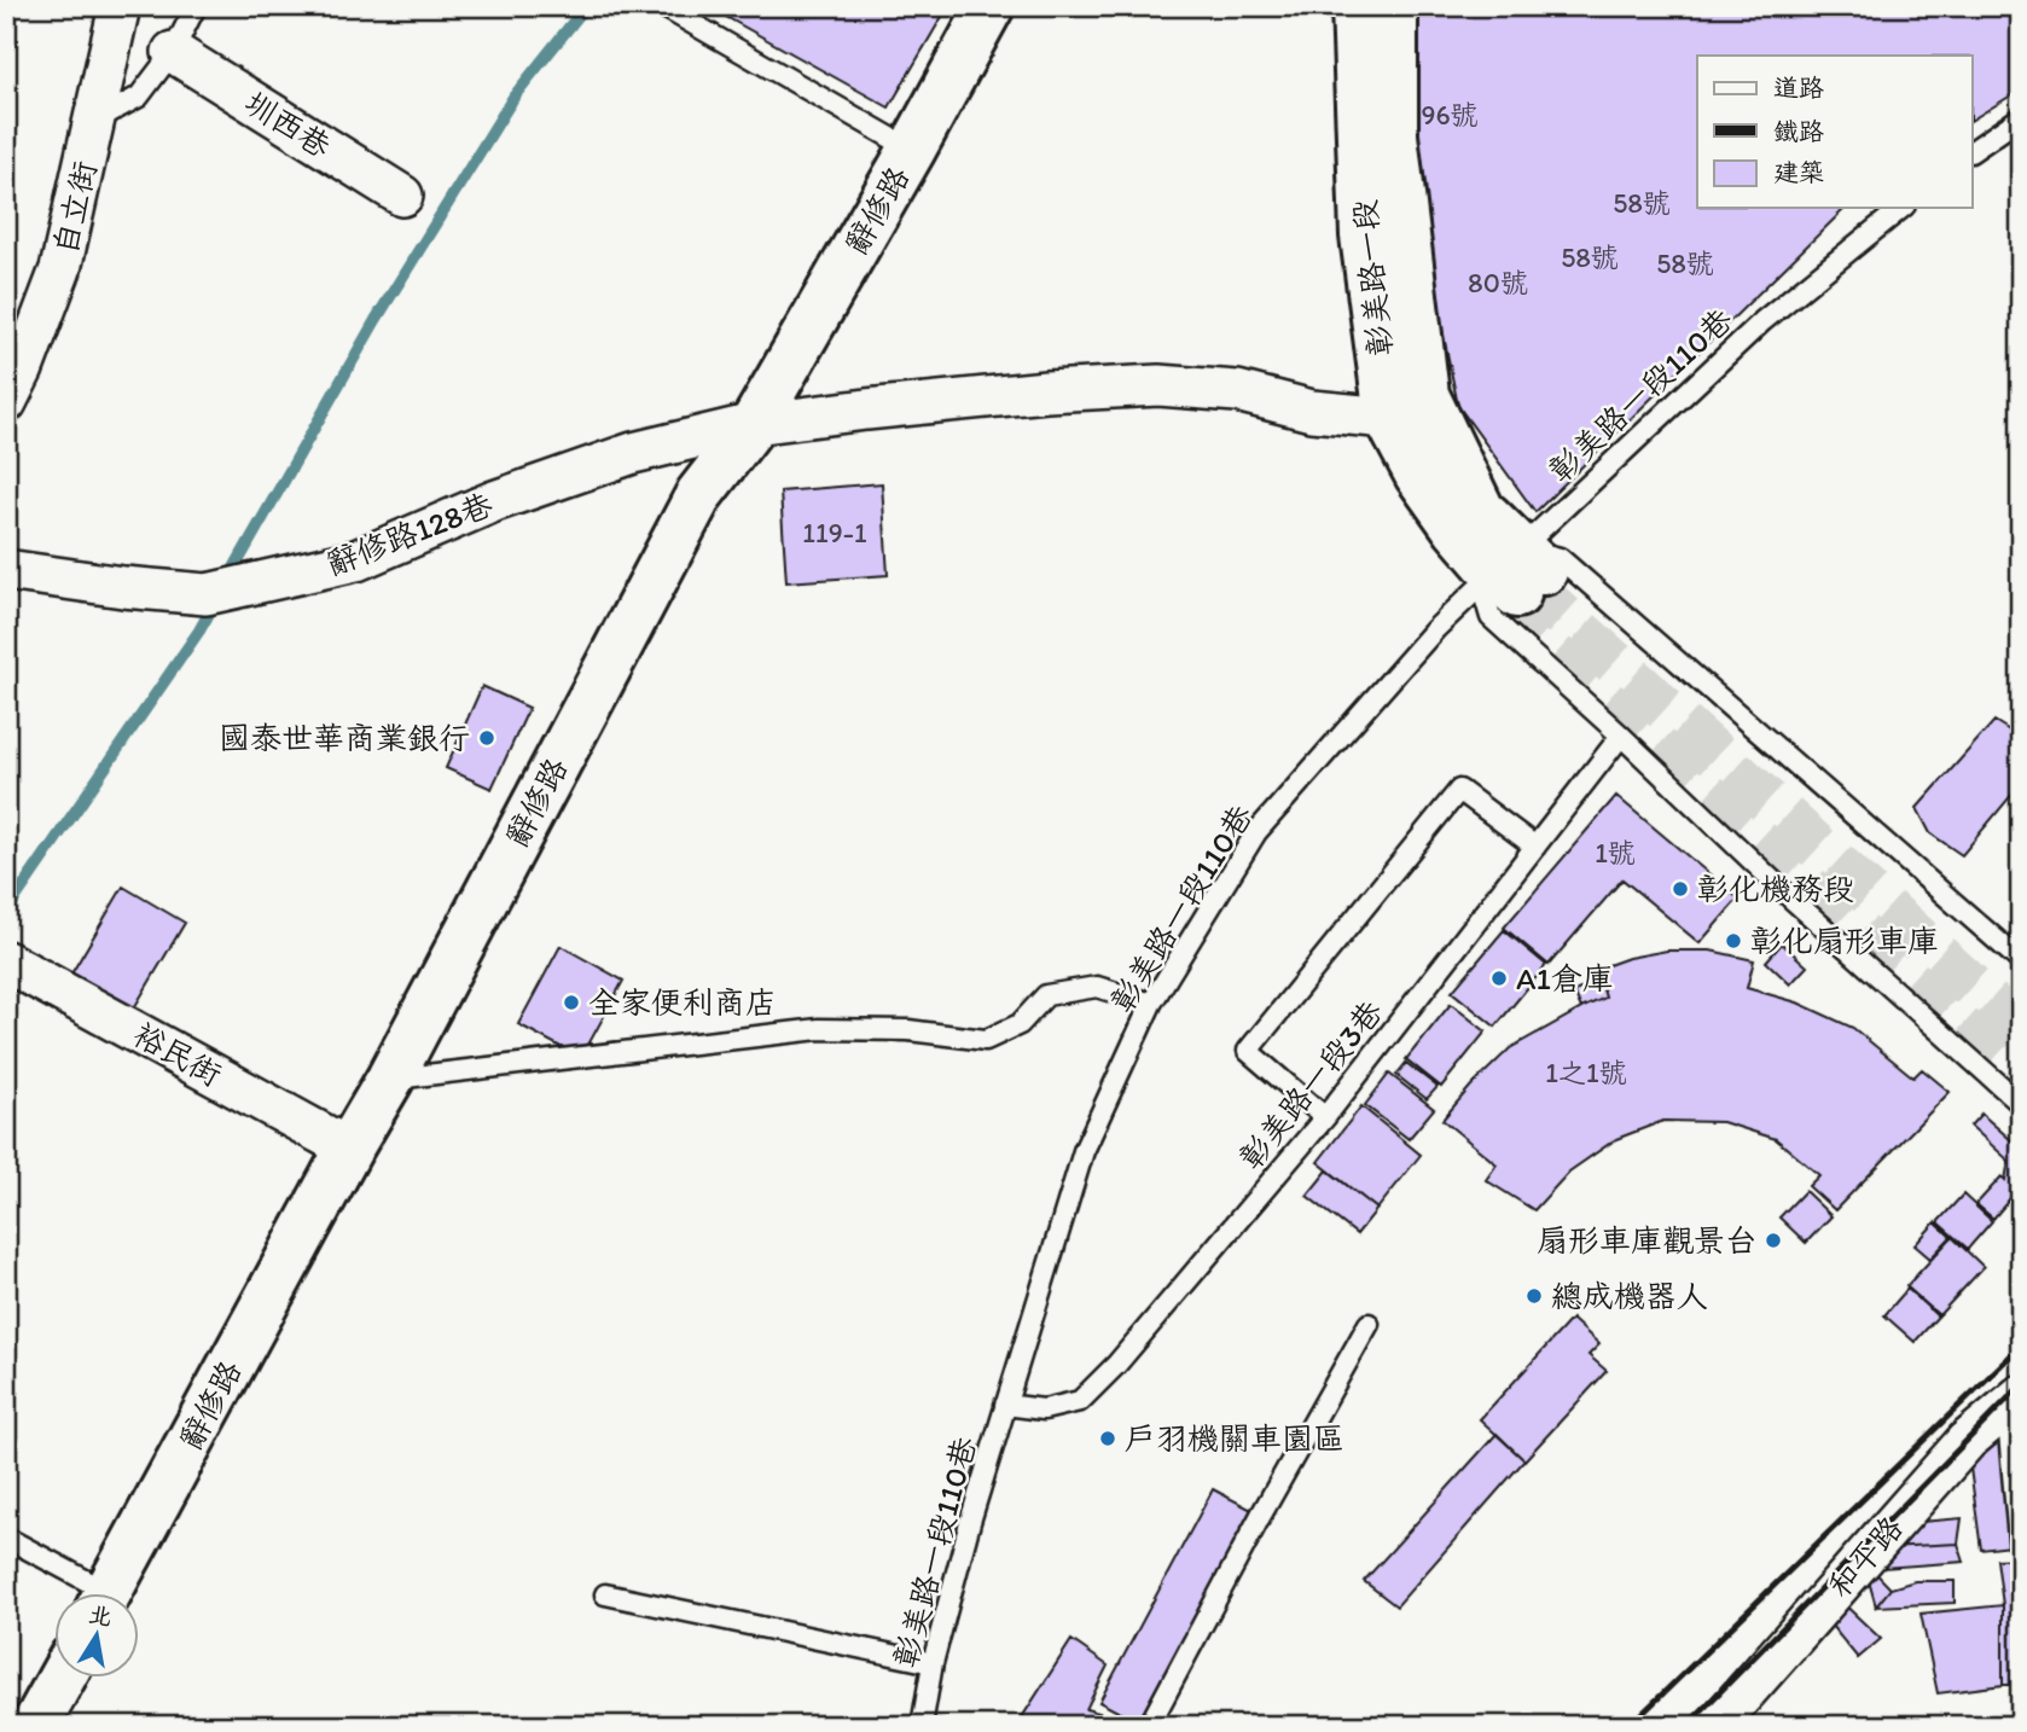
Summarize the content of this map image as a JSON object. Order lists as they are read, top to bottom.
{
  "streets": {
    "street": [
      "圳西巷",
      "自立街",
      "辭修路",
      "彰美路一段",
      "辭修路128巷",
      "裕民街",
      "和平路"
    ],
    "lane": ["彰美路一段110巷", "彰美路一段3巷"]
  },
  "crossings": [
    ["辭修路", "辭修路128巷"],
    ["辭修路", "裕民街"],
    ["彰美路一段", "彰美路一段110巷"],
    ["彰美路一段", "辭修路128巷"],
    ["彰美路一段110巷", "彰美路一段3巷"]
  ],
  "places": [
    "國泰世華商業銀行",
    "彰化機務段",
    "彰化扇形車庫",
    "A1倉庫",
    "全家便利商店",
    "扇形車庫觀景台",
    "總成機器人",
    "戶羽機關車園區"
  ],
  "house_numbers": [
    "96號",
    "58號",
    "58號",
    "58號",
    "80號",
    "119-1",
    "1號",
    "1之1號"
  ],
  "legend": ["道路", "鐵路", "建築"],
  "north": "top"
}
